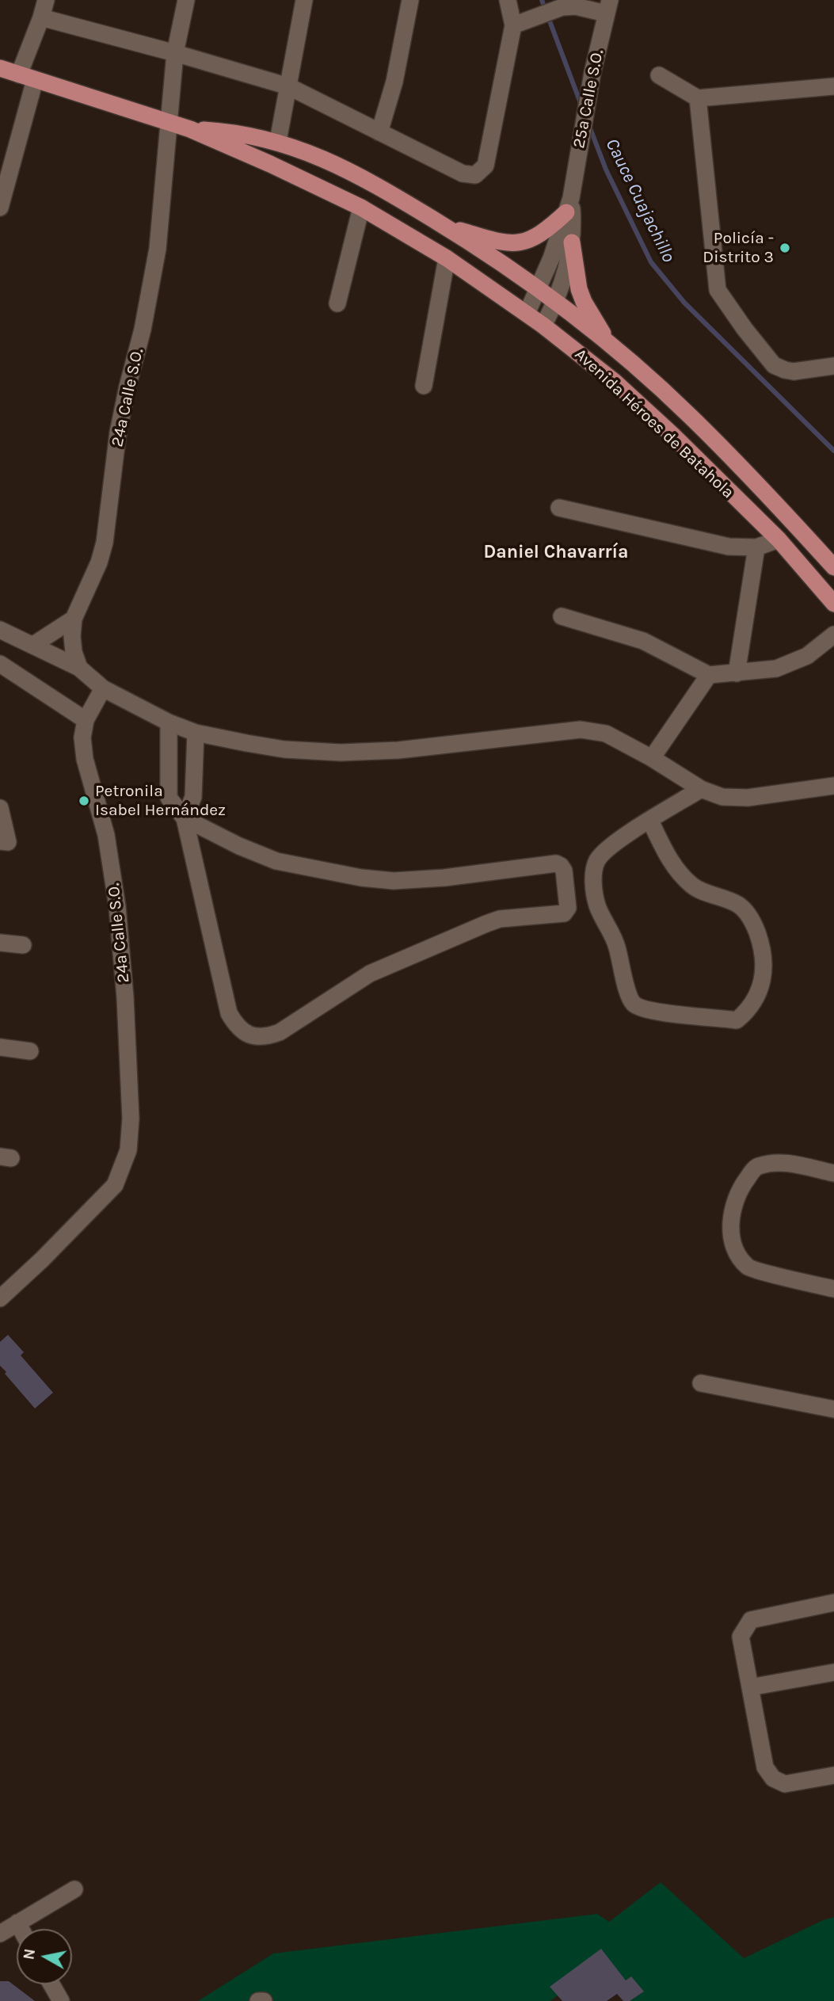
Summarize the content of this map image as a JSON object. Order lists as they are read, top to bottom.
{
  "streets": {
    "main road": ["Avenida Héroes de Batahola"],
    "street": ["25a Calle S.O.", "24a Calle S.O."]
  },
  "crossings": [
    ["25a Calle S.O.", "Avenida Héroes de Batahola"],
    ["24a Calle S.O.", "Avenida Héroes de Batahola"]
  ],
  "districts": ["Daniel Chavarría"],
  "water": ["Cauce Cuajachillo"],
  "places": ["Policía - Distrito 3", "Petronila Isabel Hernández"],
  "north": "left"
}
